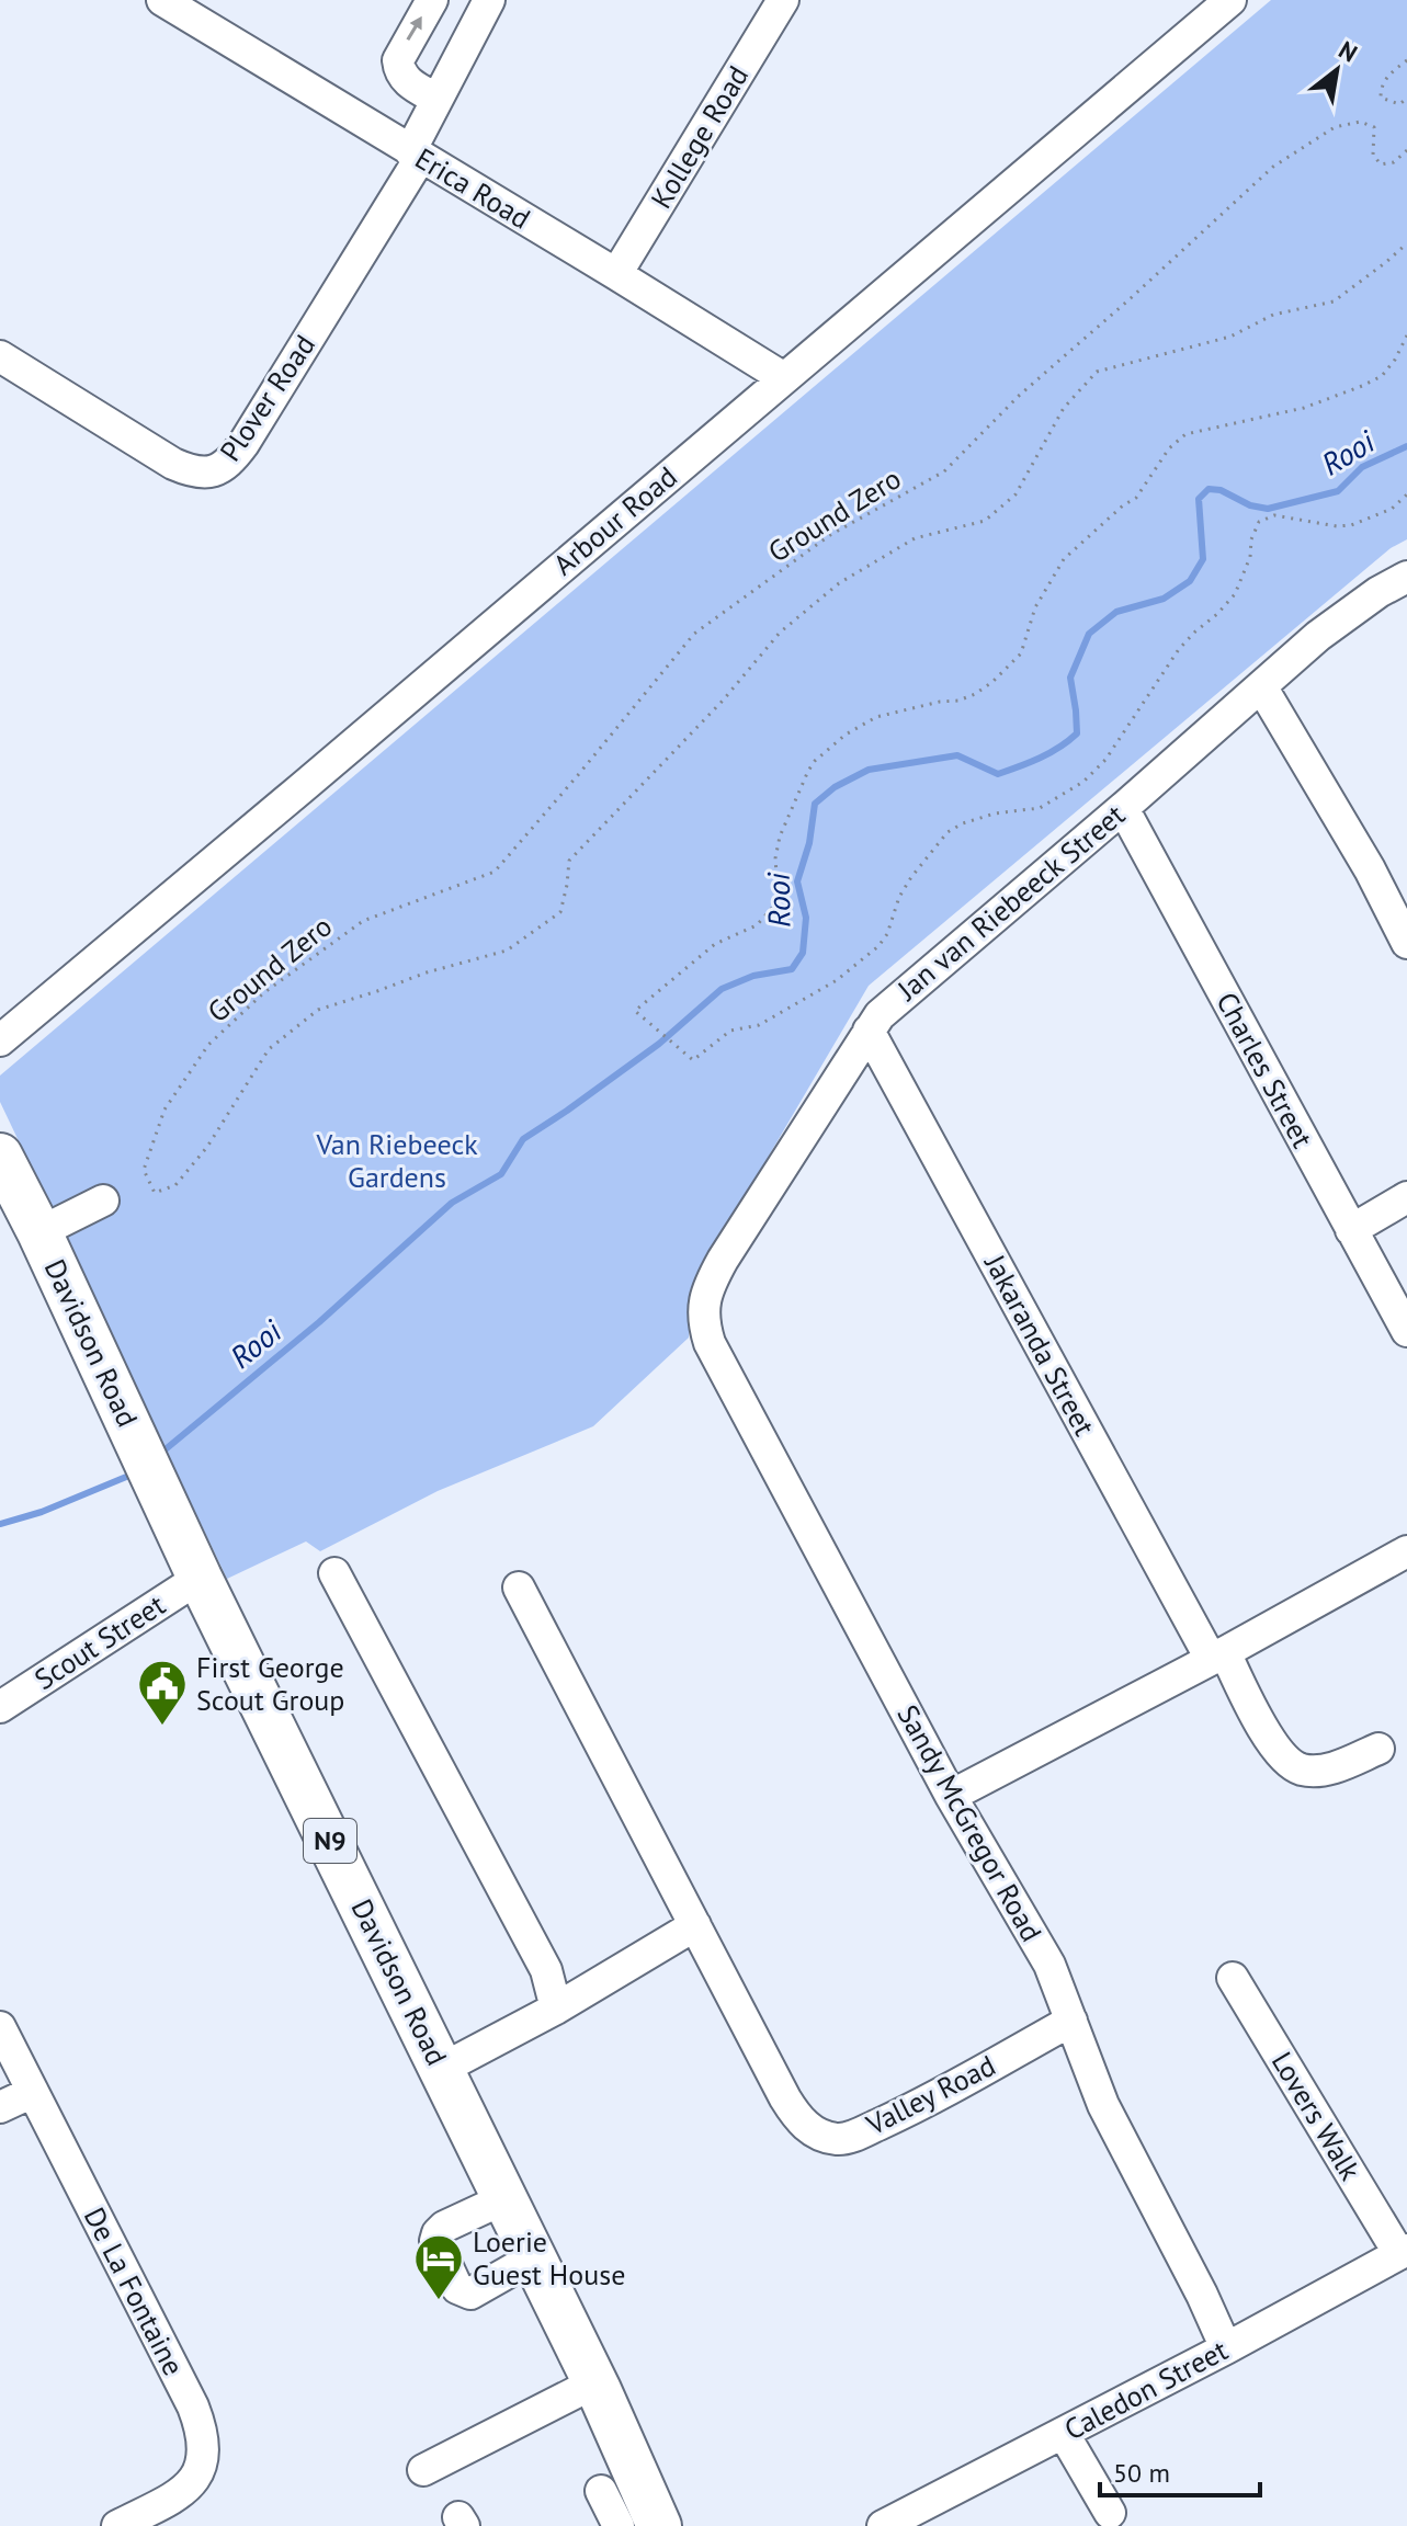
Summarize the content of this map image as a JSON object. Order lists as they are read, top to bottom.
{
  "streets": {
    "highway": ["Davidson Road", "N9"],
    "street": [
      "Kollege Road",
      "Erica Road",
      "Plover Road",
      "Arbour Road",
      "Jan van Riebeeck Street",
      "Charles Street",
      "Jakaranda Street",
      "Scout Street",
      "Sandy McGregor Road",
      "Valley Road",
      "Lovers Walk",
      "De La Fontaine",
      "Caledon Street"
    ],
    "path": ["Ground Zero"]
  },
  "crossings": [
    ["Kollege Road", "Erica Road"],
    ["Erica Road", "Plover Road"],
    ["Erica Road", "Arbour Road"],
    ["Jan van Riebeeck Street", "Charles Street"],
    ["Jan van Riebeeck Street", "Jakaranda Street"],
    ["Jan van Riebeeck Street", "Sandy McGregor Road"],
    ["Davidson Road", "Scout Street"],
    ["Sandy McGregor Road", "Valley Road"],
    ["Sandy McGregor Road", "Caledon Street"],
    ["Lovers Walk", "Caledon Street"]
  ],
  "water": ["Rooi"],
  "parks": ["Van Riebeeck Gardens"],
  "places": {
    "public building": ["First George Scout Group"],
    "hotel": ["Loerie Guest House"]
  },
  "scale_bar": "50 m",
  "north": "top right"
}
